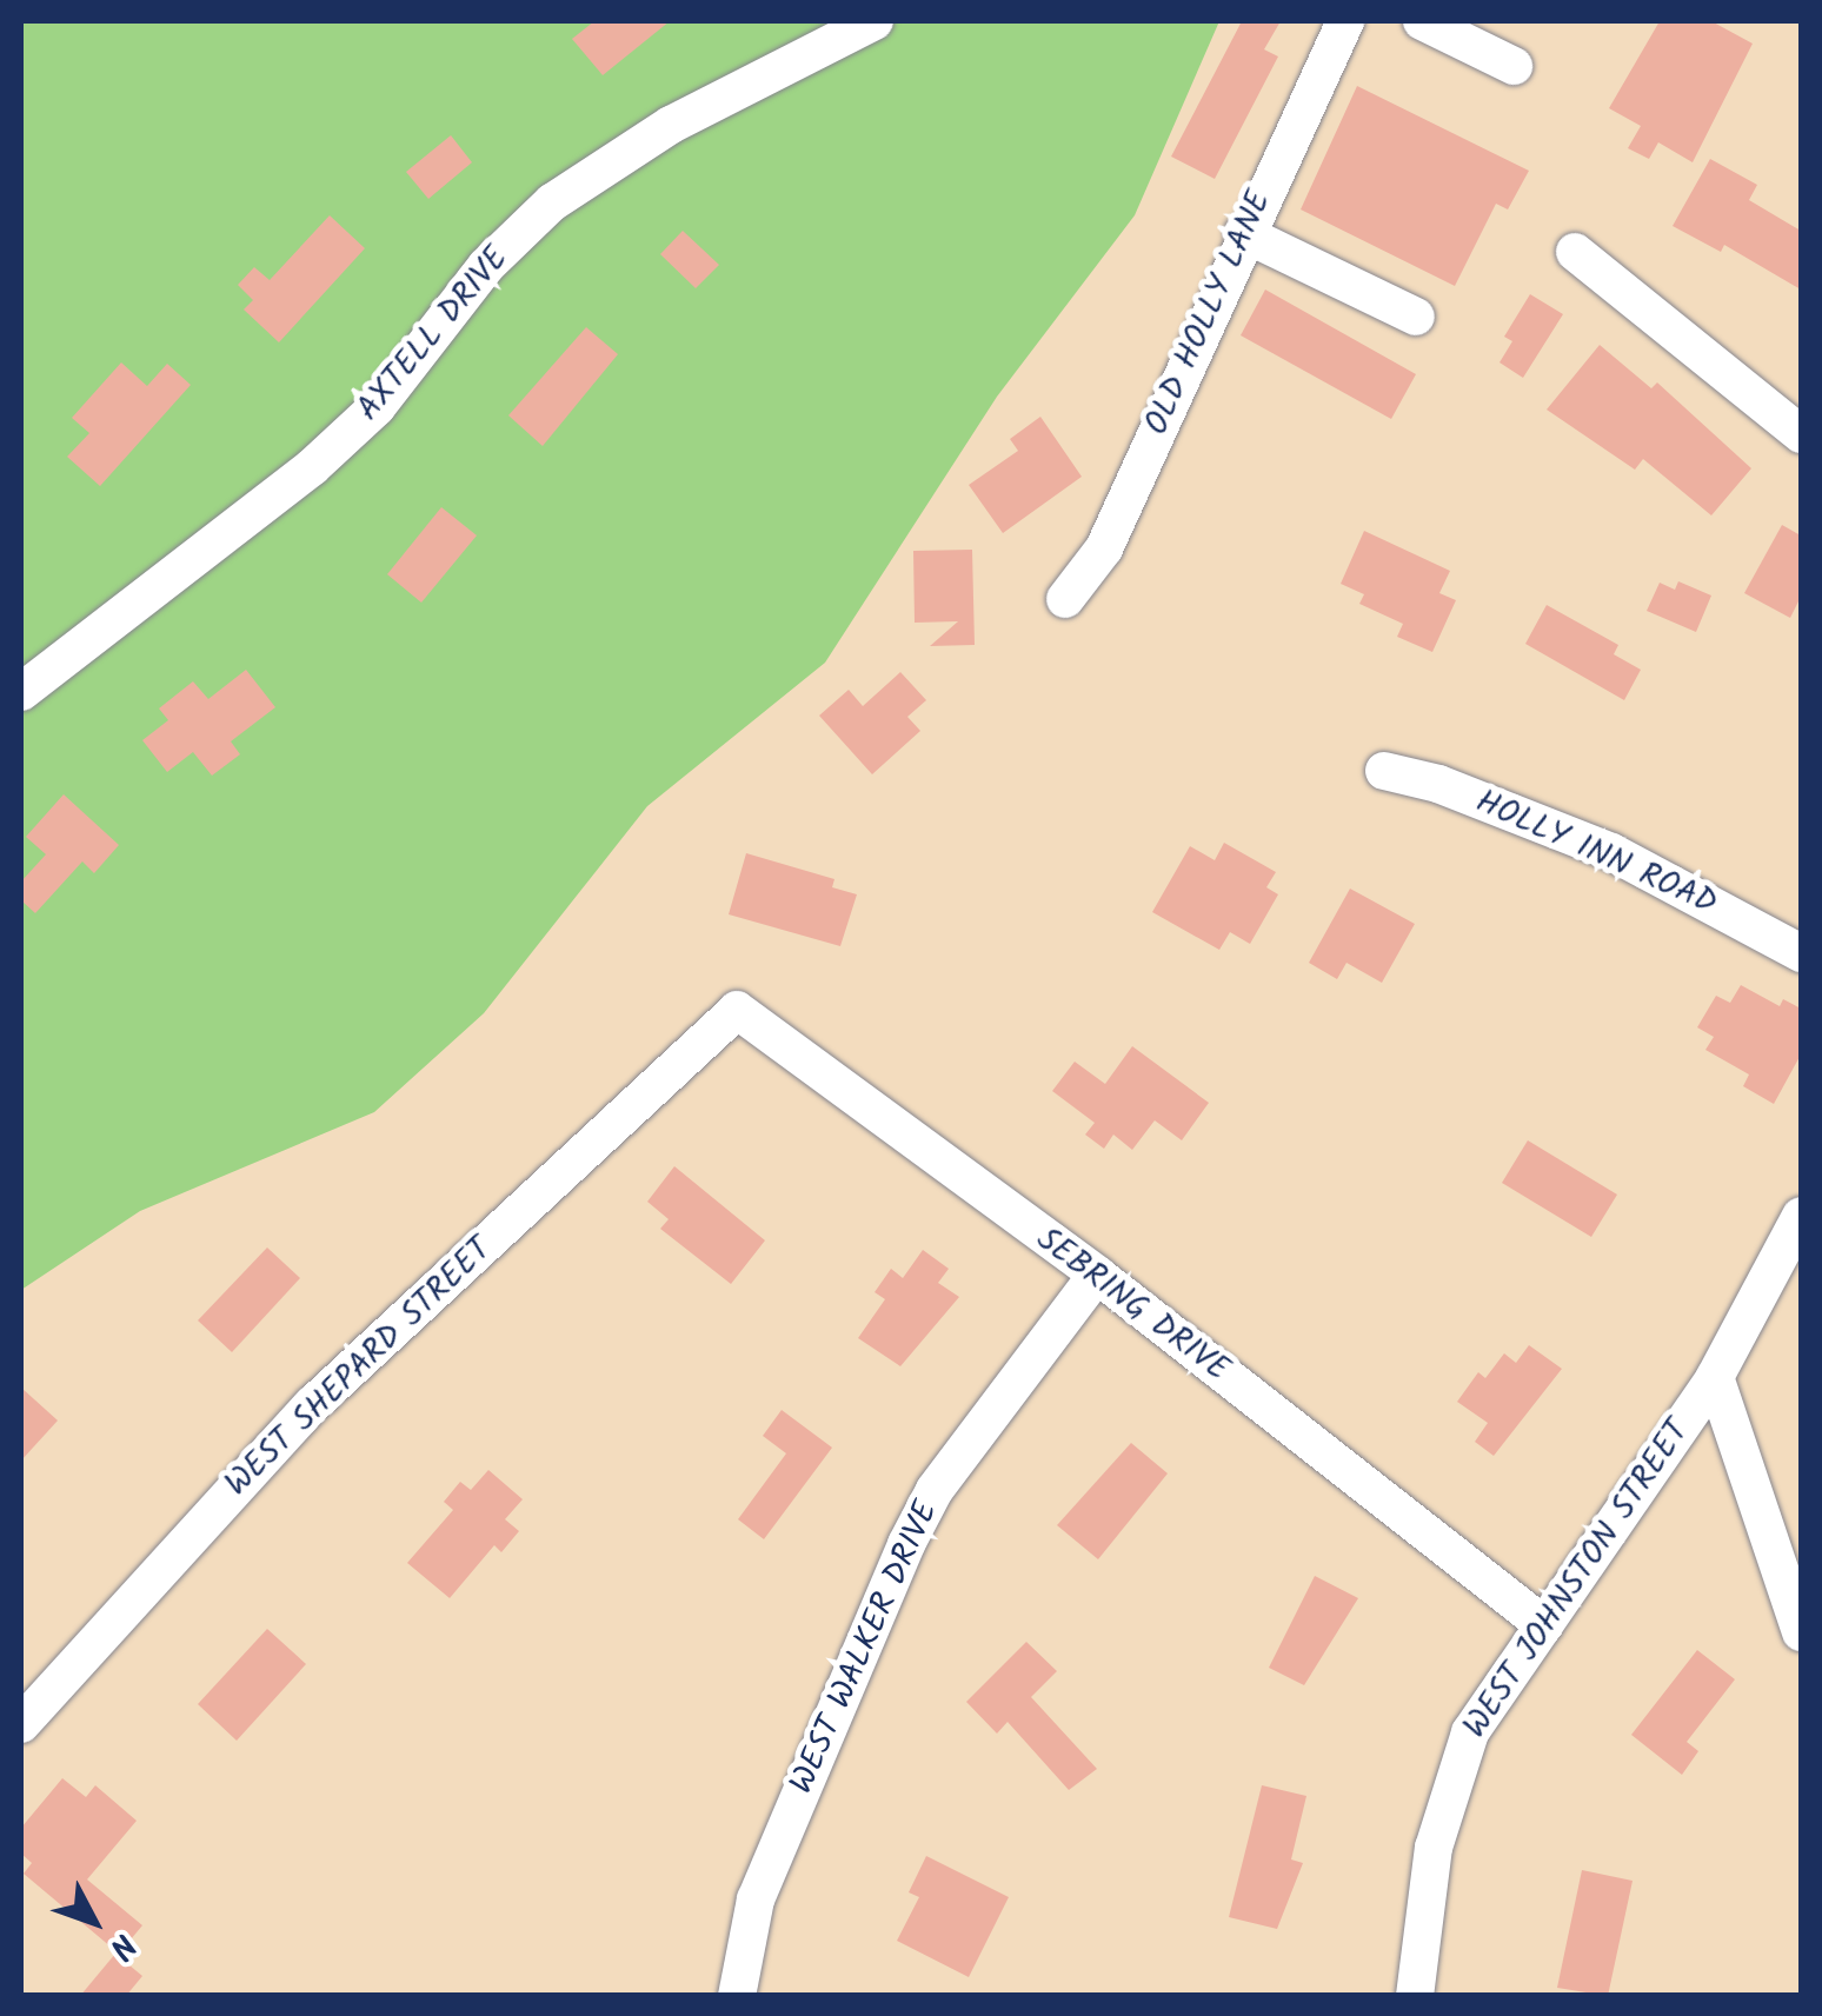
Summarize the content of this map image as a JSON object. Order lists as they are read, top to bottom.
{
  "streets": {
    "street": [
      "OLD HOLLY LANE",
      "AXTELL DRIVE",
      "HOLLY INN ROAD",
      "SEBRING DRIVE",
      "WEST SHEPARD STREET",
      "WEST JOHNSTON STREET",
      "WEST WALKER DRIVE"
    ]
  },
  "crossings": [
    ["SEBRING DRIVE", "WEST SHEPARD STREET"],
    ["SEBRING DRIVE", "WEST JOHNSTON STREET"],
    ["SEBRING DRIVE", "WEST WALKER DRIVE"]
  ],
  "north": "bottom right"
}
